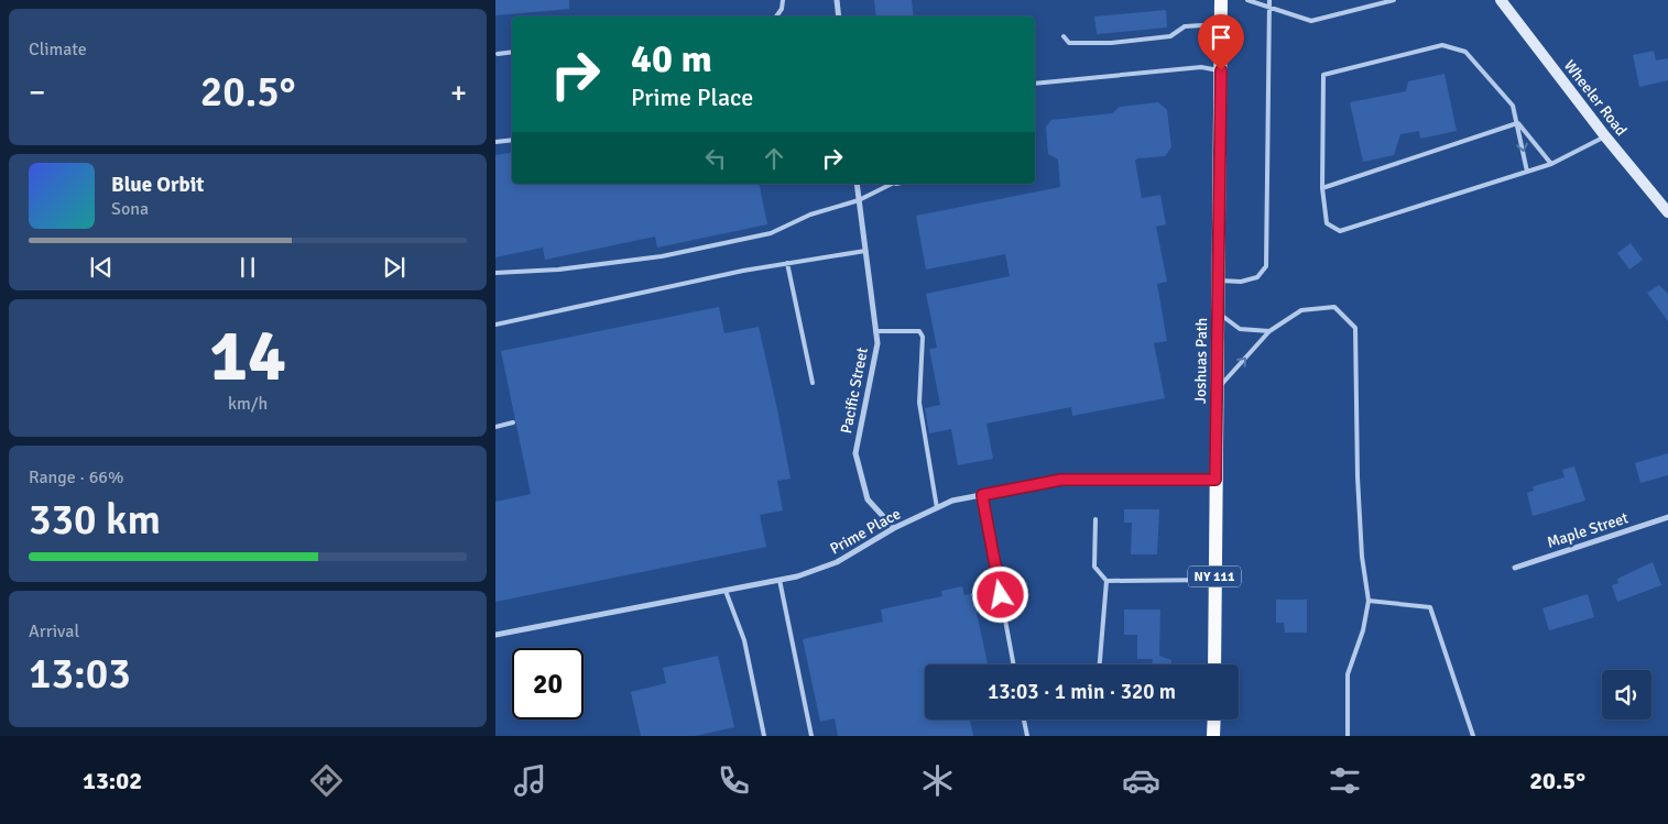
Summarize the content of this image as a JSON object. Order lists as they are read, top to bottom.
{
  "streets": {
    "main road": ["Wheeler Road", "Joshuas Path", "NY 111"],
    "street": ["Pacific Street", "Maple Street", "Prime Place"]
  },
  "crossings": [
    ["Joshuas Path", "Prime Place"],
    ["Pacific Street", "Prime Place"]
  ],
  "page": {
    "tile": [
      "Climate",
      ["14", "km/h"],
      ["Range · 66%", "330 km"],
      ["Arrival", "13:03"]
    ],
    "turn": ["40 m", "Prime Place"],
    "heat": ["−", "20.5°", "+"],
    "song": ["Blue Orbit", "Sona"],
    "limit": "20",
    "trip": "13:03 · 1 min · 320 m",
    "tabs": ["13:02", "20.5°"]
  }
}
